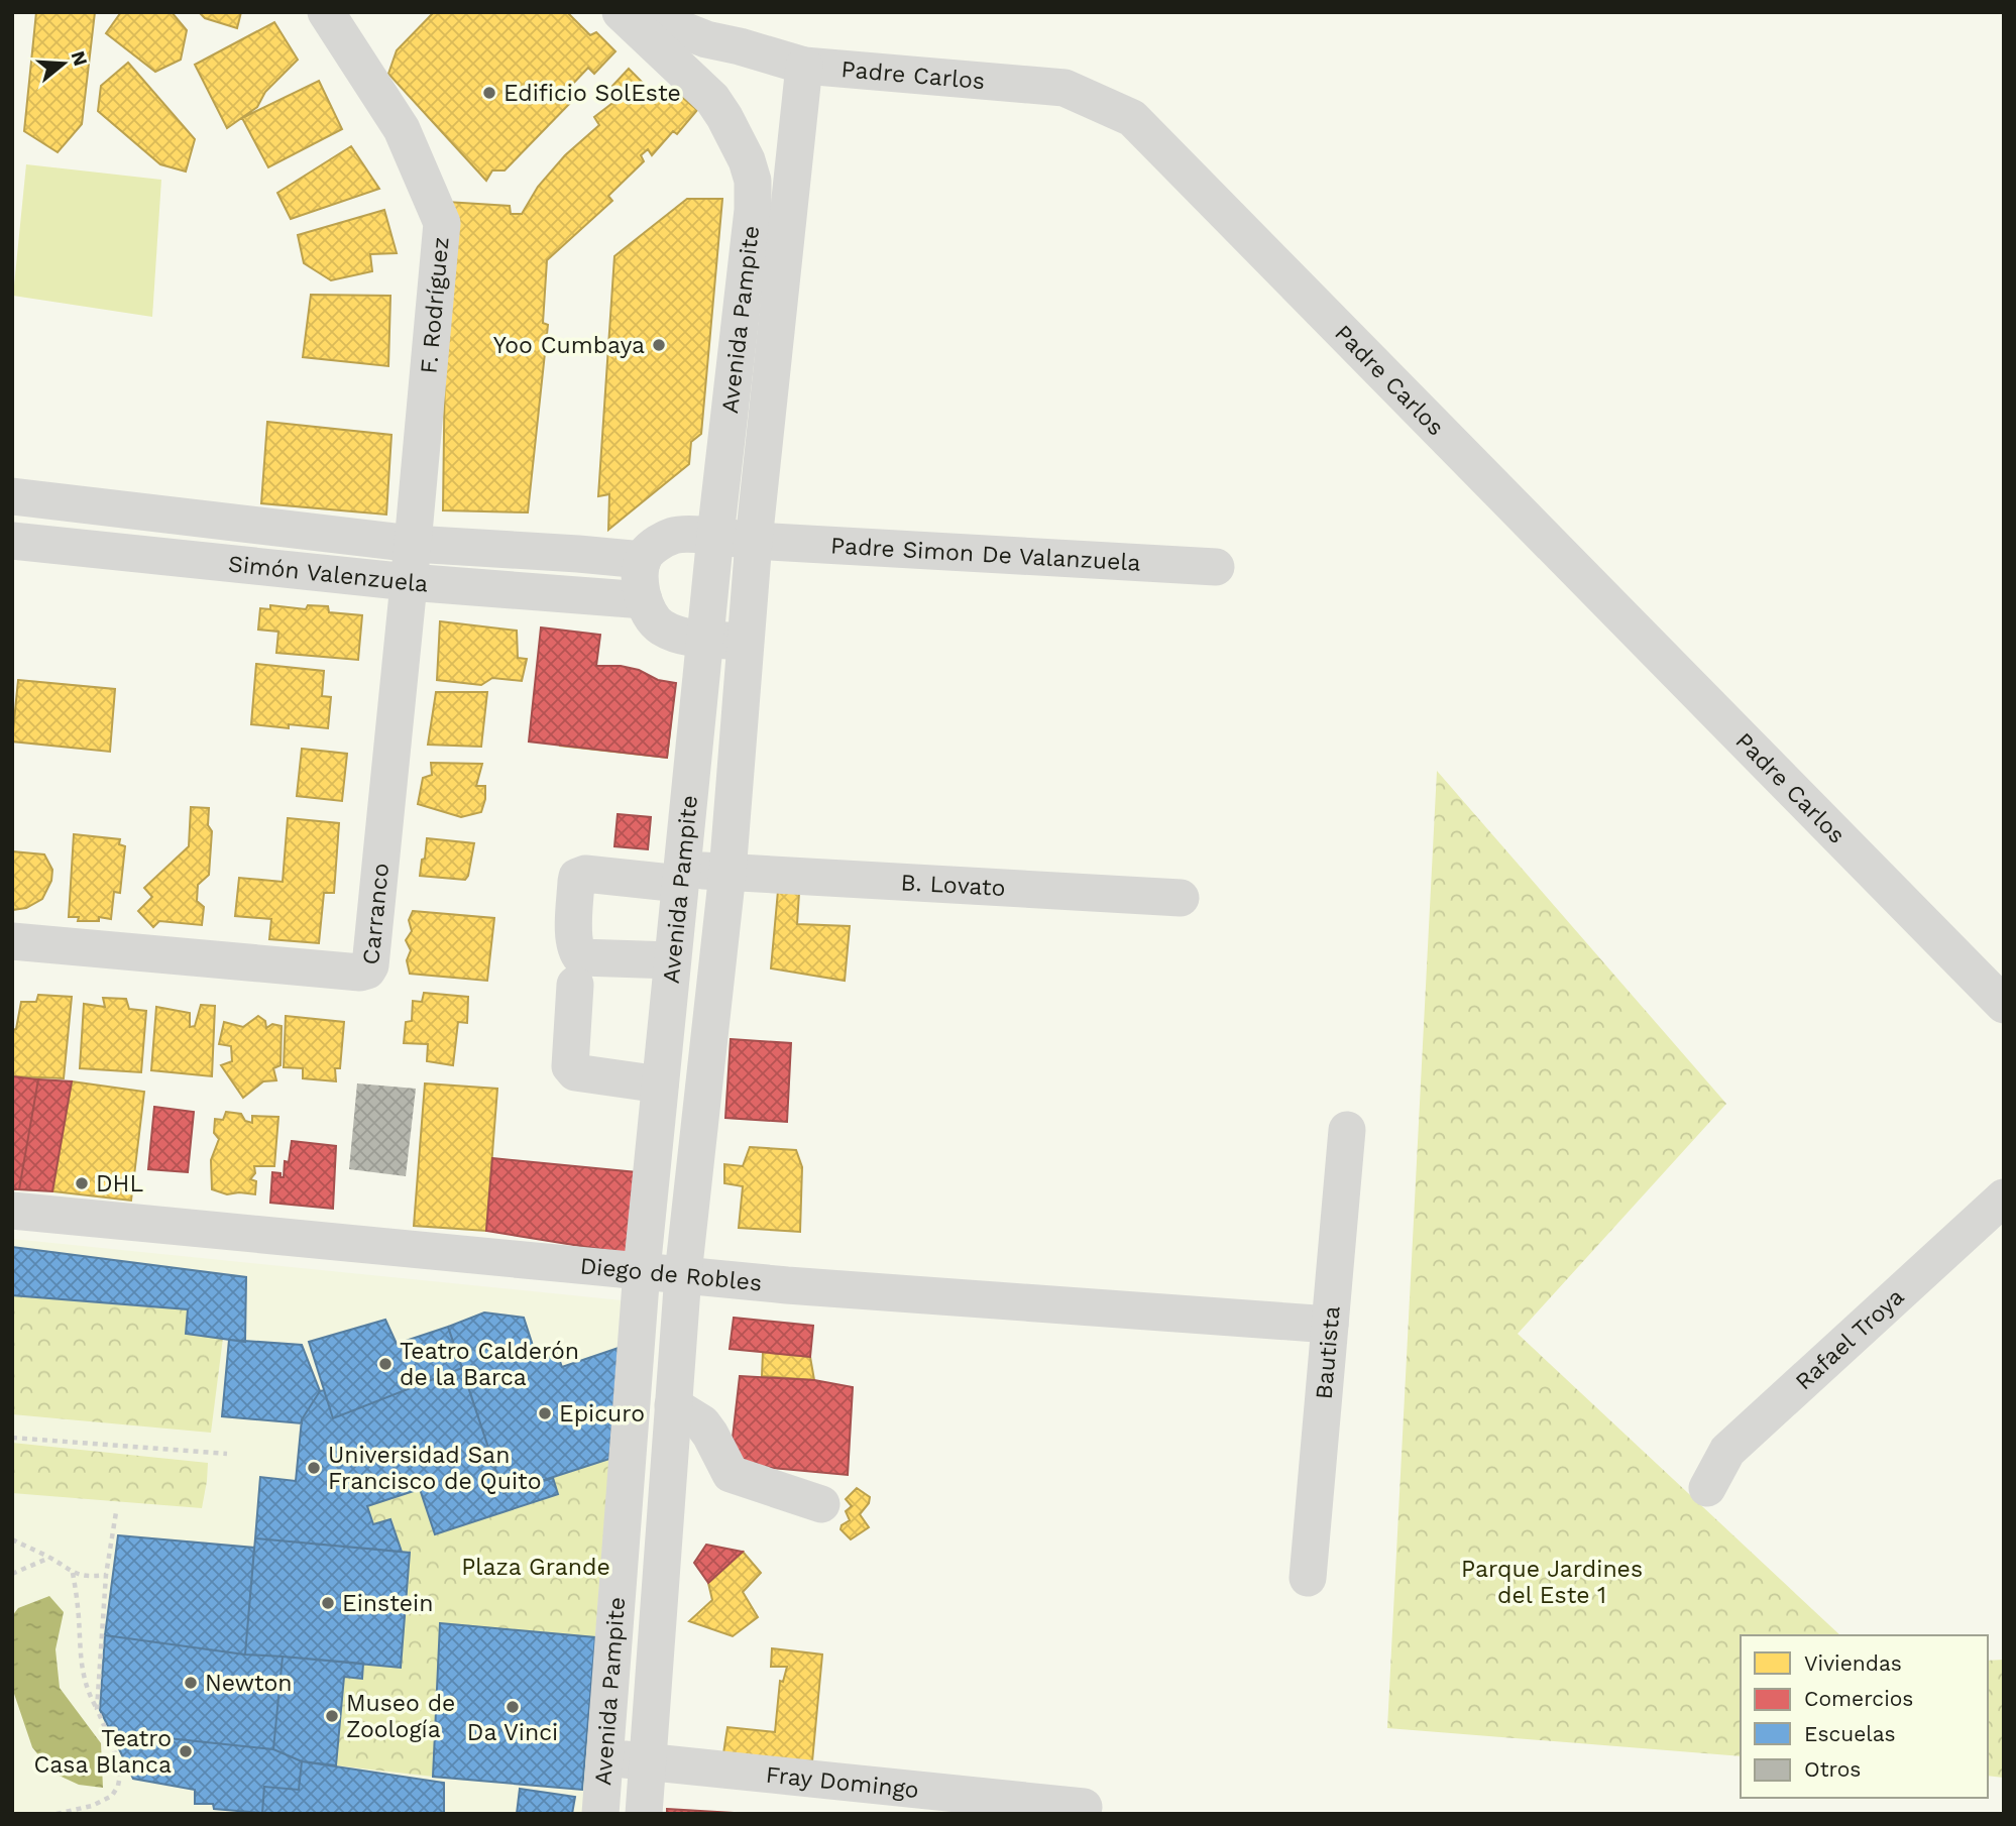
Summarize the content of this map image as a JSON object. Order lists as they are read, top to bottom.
{
  "streets": {
    "street": [
      "Padre Carlos",
      "F. Rodríguez",
      "Avenida Pampite",
      "Padre Simon De Valanzuela",
      "Simón Valenzuela",
      "B. Lovato",
      "Carranco",
      "Diego de Robles",
      "Rafael Troya",
      "Bautista",
      "Fray Domingo"
    ]
  },
  "crossings": [
    ["Padre Carlos", "Avenida Pampite"],
    ["F. Rodríguez", "Simón Valenzuela"],
    ["F. Rodríguez", "Carranco"],
    ["Avenida Pampite", "Padre Simon De Valanzuela"],
    ["Avenida Pampite", "B. Lovato"],
    ["Avenida Pampite", "Diego de Robles"],
    ["Avenida Pampite", "Fray Domingo"],
    ["Simón Valenzuela", "Carranco"],
    ["Diego de Robles", "Bautista"]
  ],
  "parks": ["Plaza Grande", "Parque Jardines del Este 1"],
  "places": [
    "Edificio SolEste",
    "Yoo Cumbaya",
    "DHL",
    "Teatro Calderón de la Barca",
    "Epicuro",
    "Universidad San Francisco de Quito",
    "Einstein",
    "Newton",
    "Da Vinci",
    "Museo de Zoología",
    "Teatro Casa Blanca"
  ],
  "legend": [
    "Viviendas",
    "Comercios",
    "Escuelas",
    "Otros"
  ],
  "north": "right"
}
